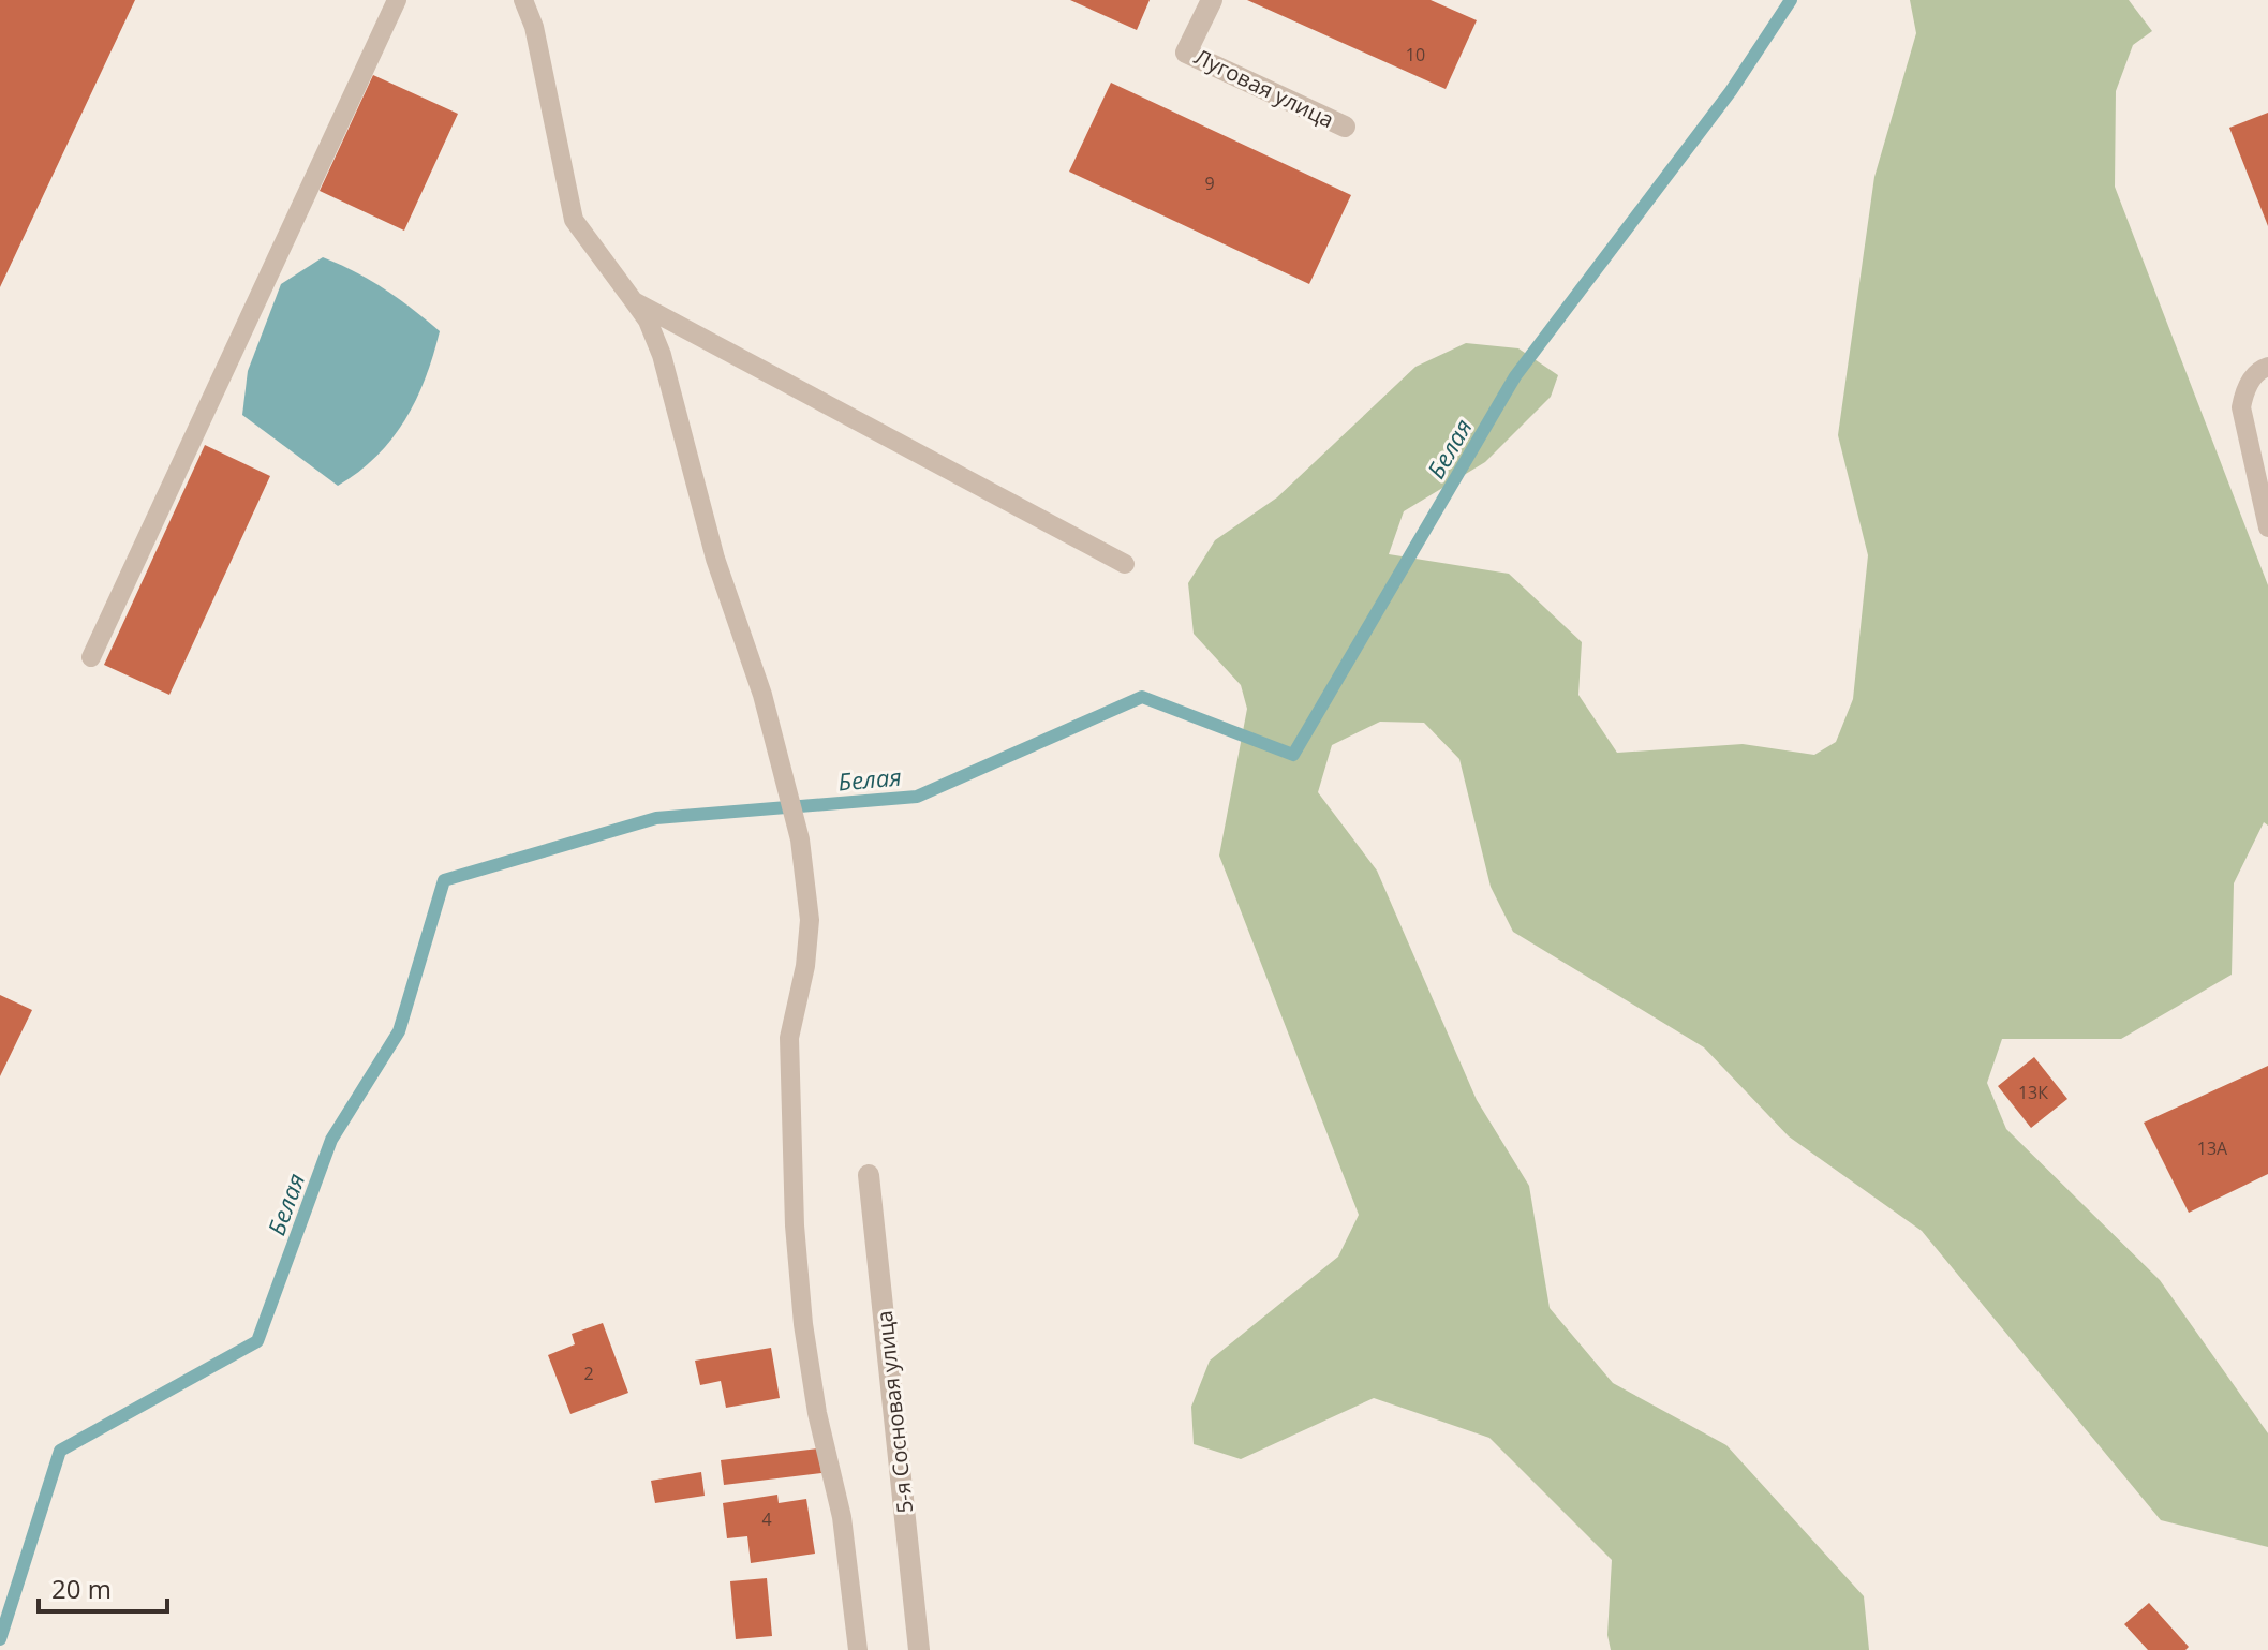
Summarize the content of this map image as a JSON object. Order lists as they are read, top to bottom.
{
  "streets": {
    "street": ["Луговая улица", "5-я Сосновая улица"]
  },
  "water": ["Белая"],
  "house_numbers": [
    "10",
    "9",
    "13К",
    "13А",
    "2",
    "4"
  ],
  "scale_bar": "20 m"
}
